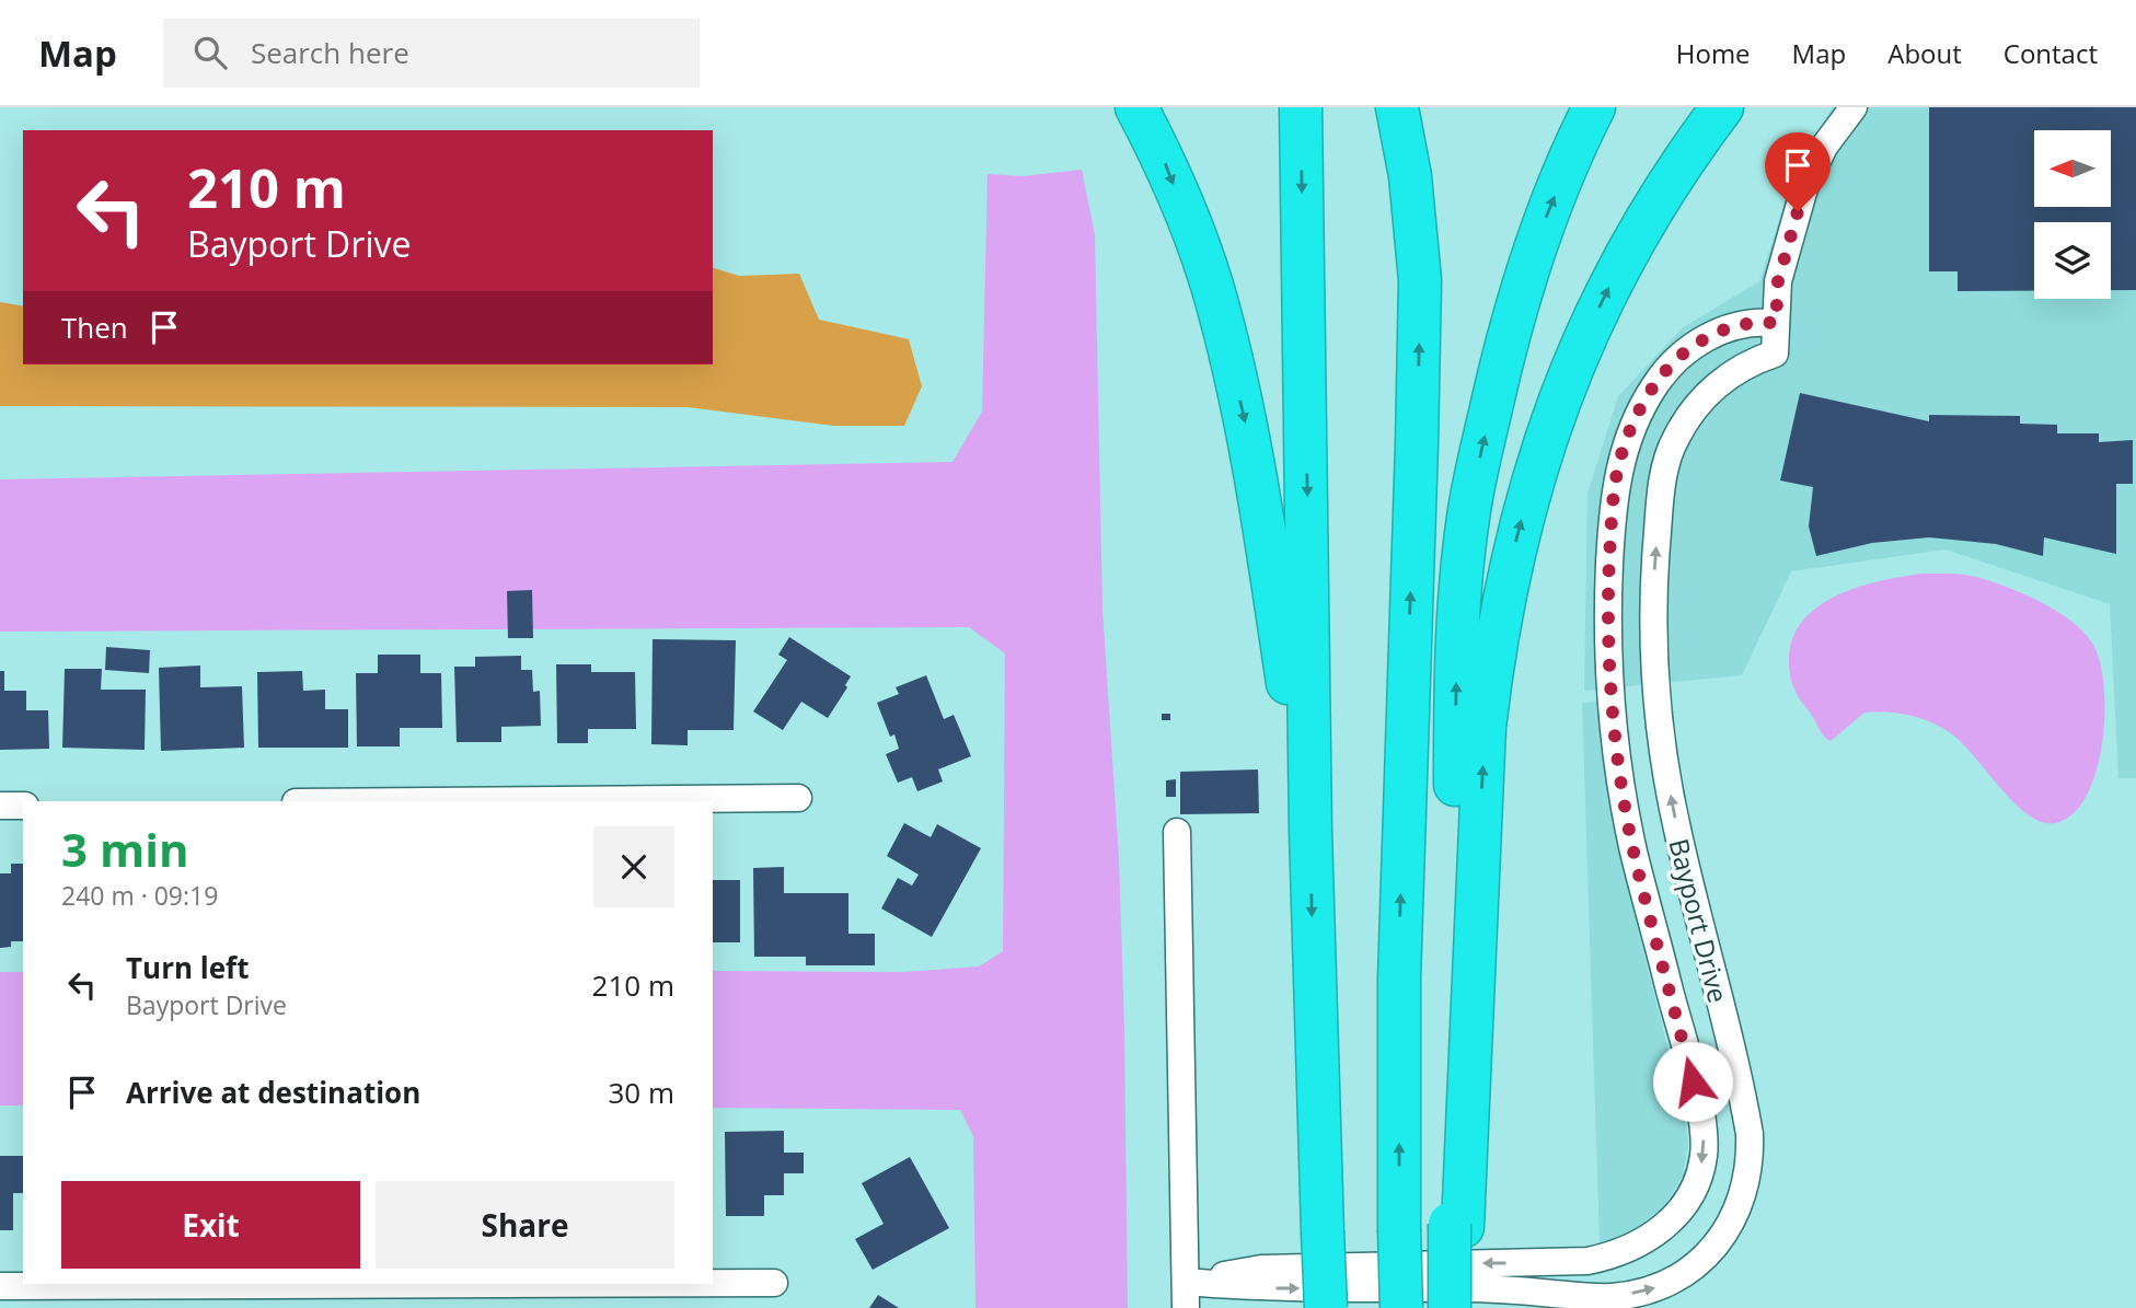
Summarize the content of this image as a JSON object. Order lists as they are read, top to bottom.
{
  "streets": {
    "street": ["Bayport Drive"]
  },
  "north": "left",
  "page": {
    "header": "Map",
    "search": "Search here",
    "nav": [
      "Home",
      "Map",
      "About",
      "Contact"
    ],
    "turn": ["210 m", "Bayport Drive"],
    "then": "Then",
    "heading": ["3 min", "240 m · 09:19"],
    "list": [
      {
        "name": "Turn left",
        "note": "Bayport Drive",
        "value": "210 m"
      },
      {
        "name": "Arrive at destination",
        "value": "30 m"
      }
    ],
    "buttons": ["Exit", "Share"]
  }
}
